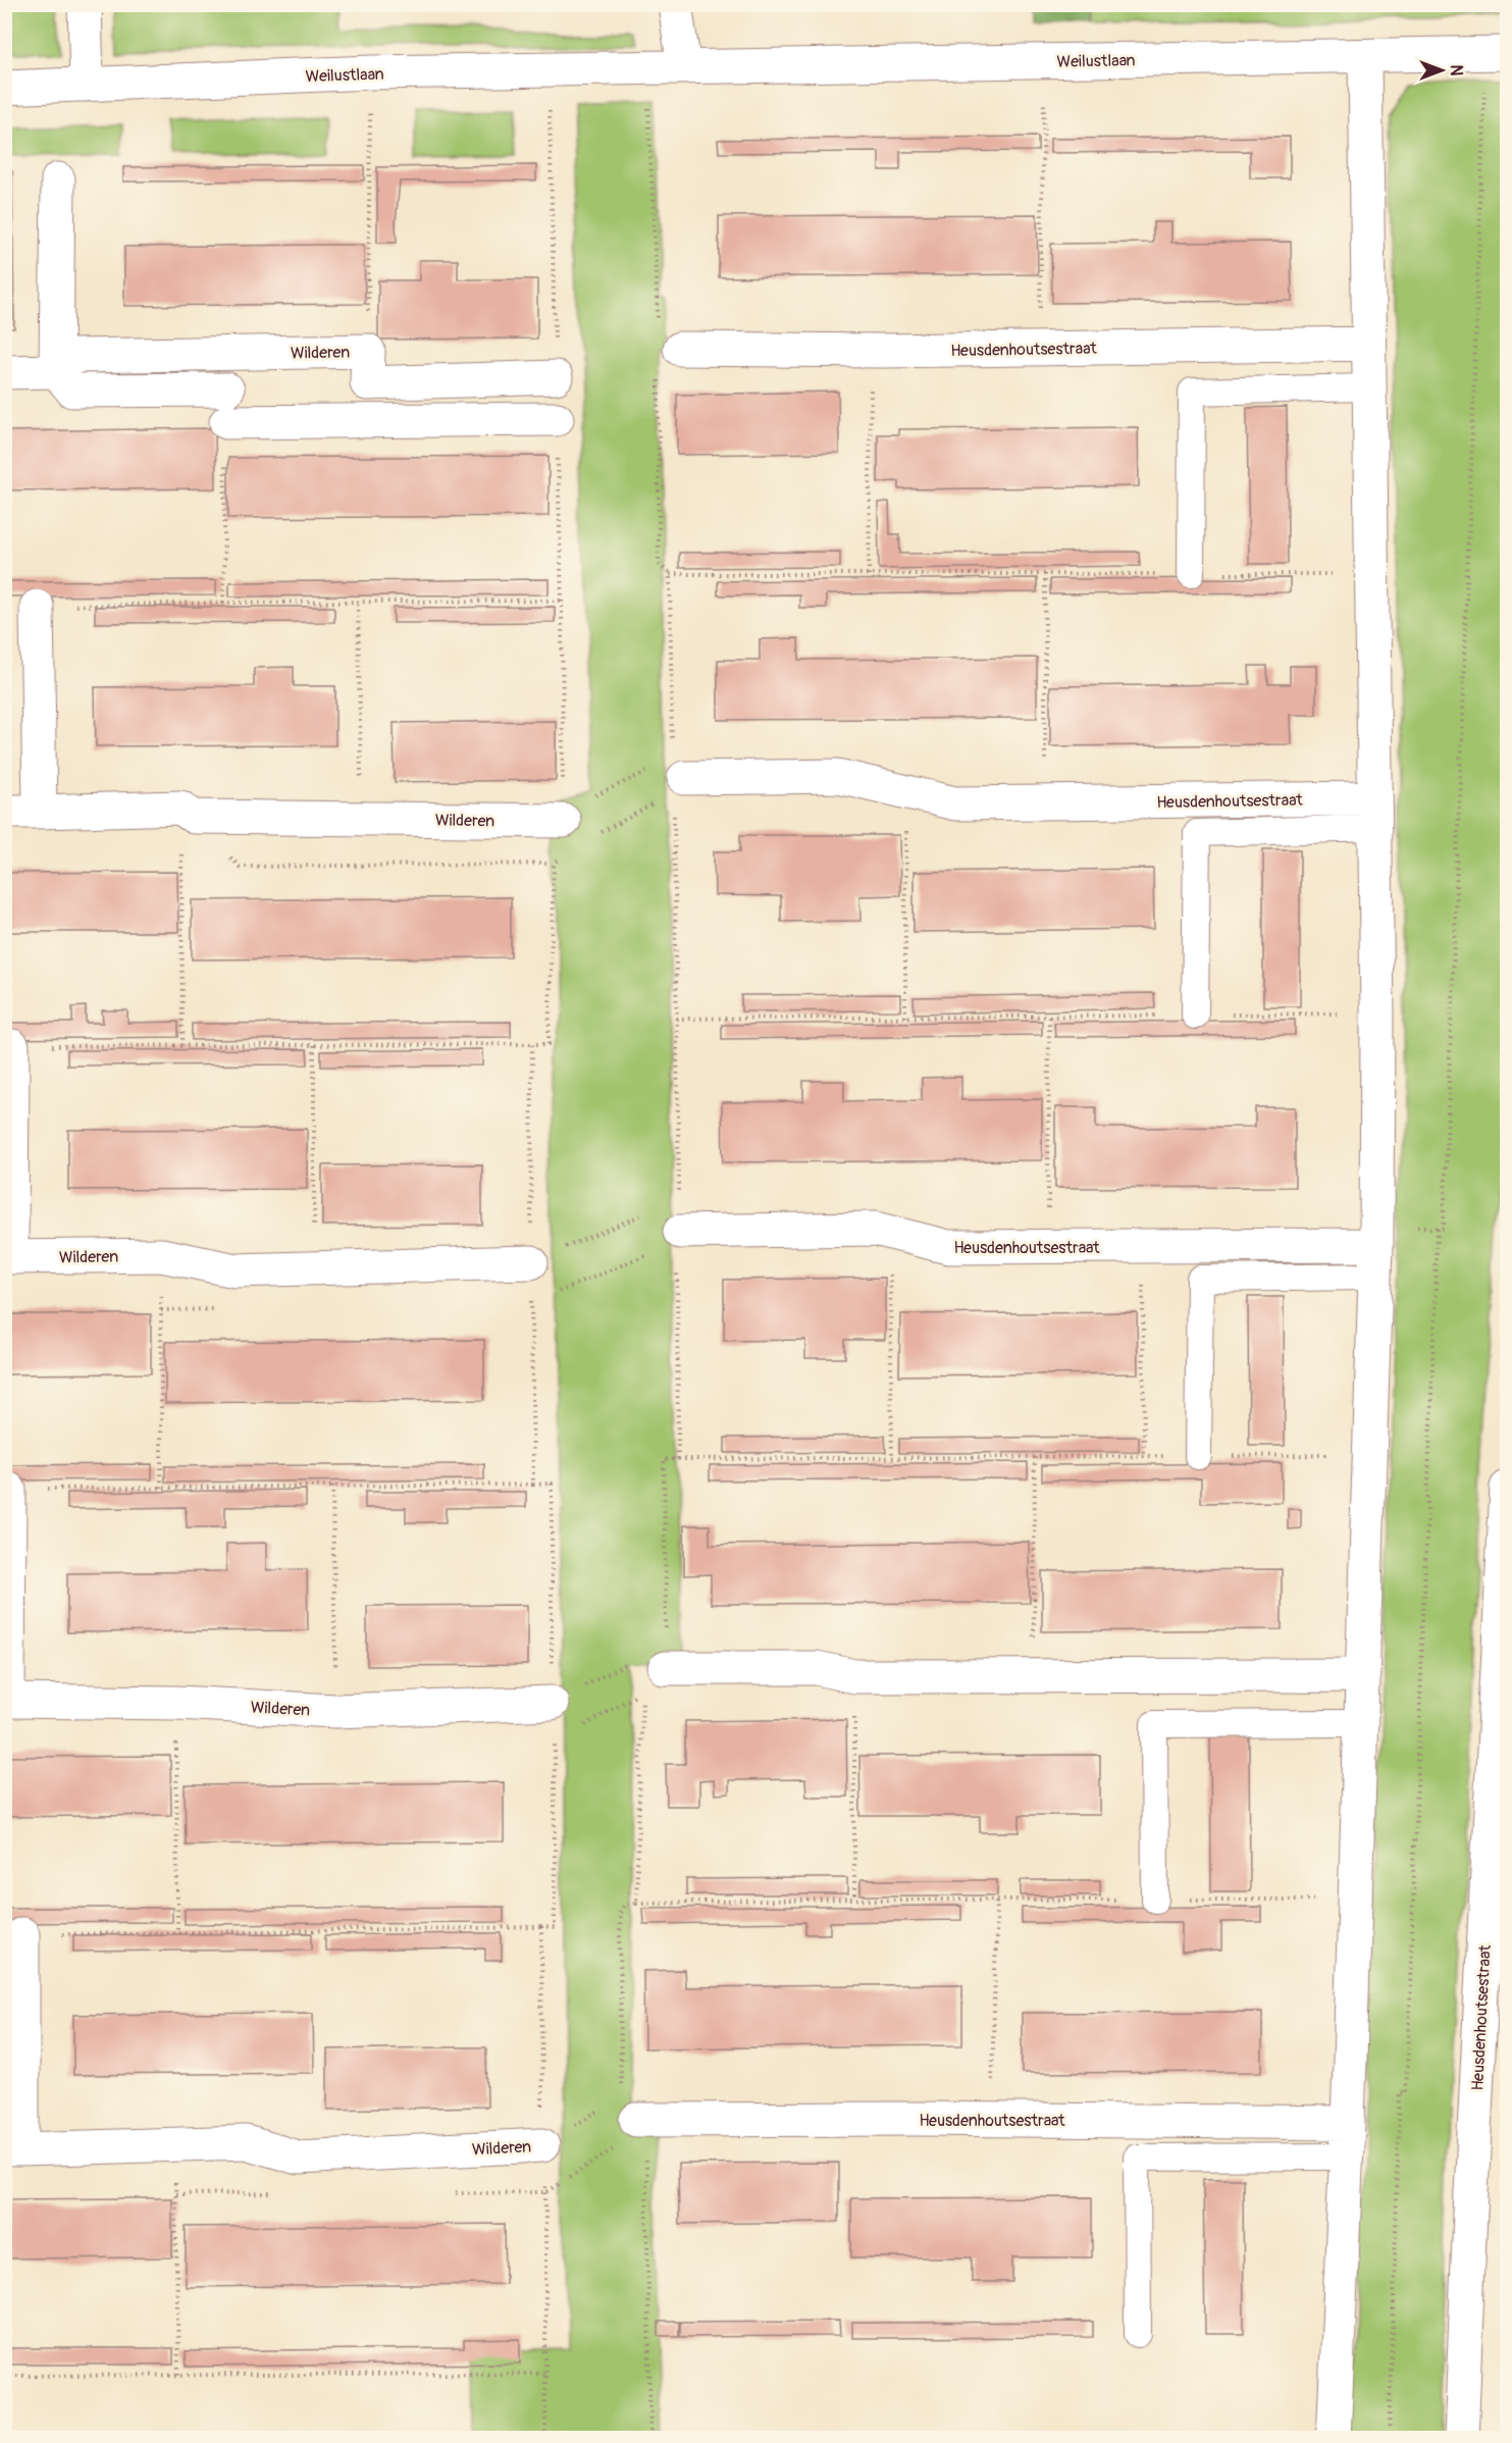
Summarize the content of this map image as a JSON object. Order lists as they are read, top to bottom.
{
  "streets": {
    "street": ["Weilustlaan", "Heusdenhoutsestraat", "Wilderen"]
  },
  "north": "right"
}
